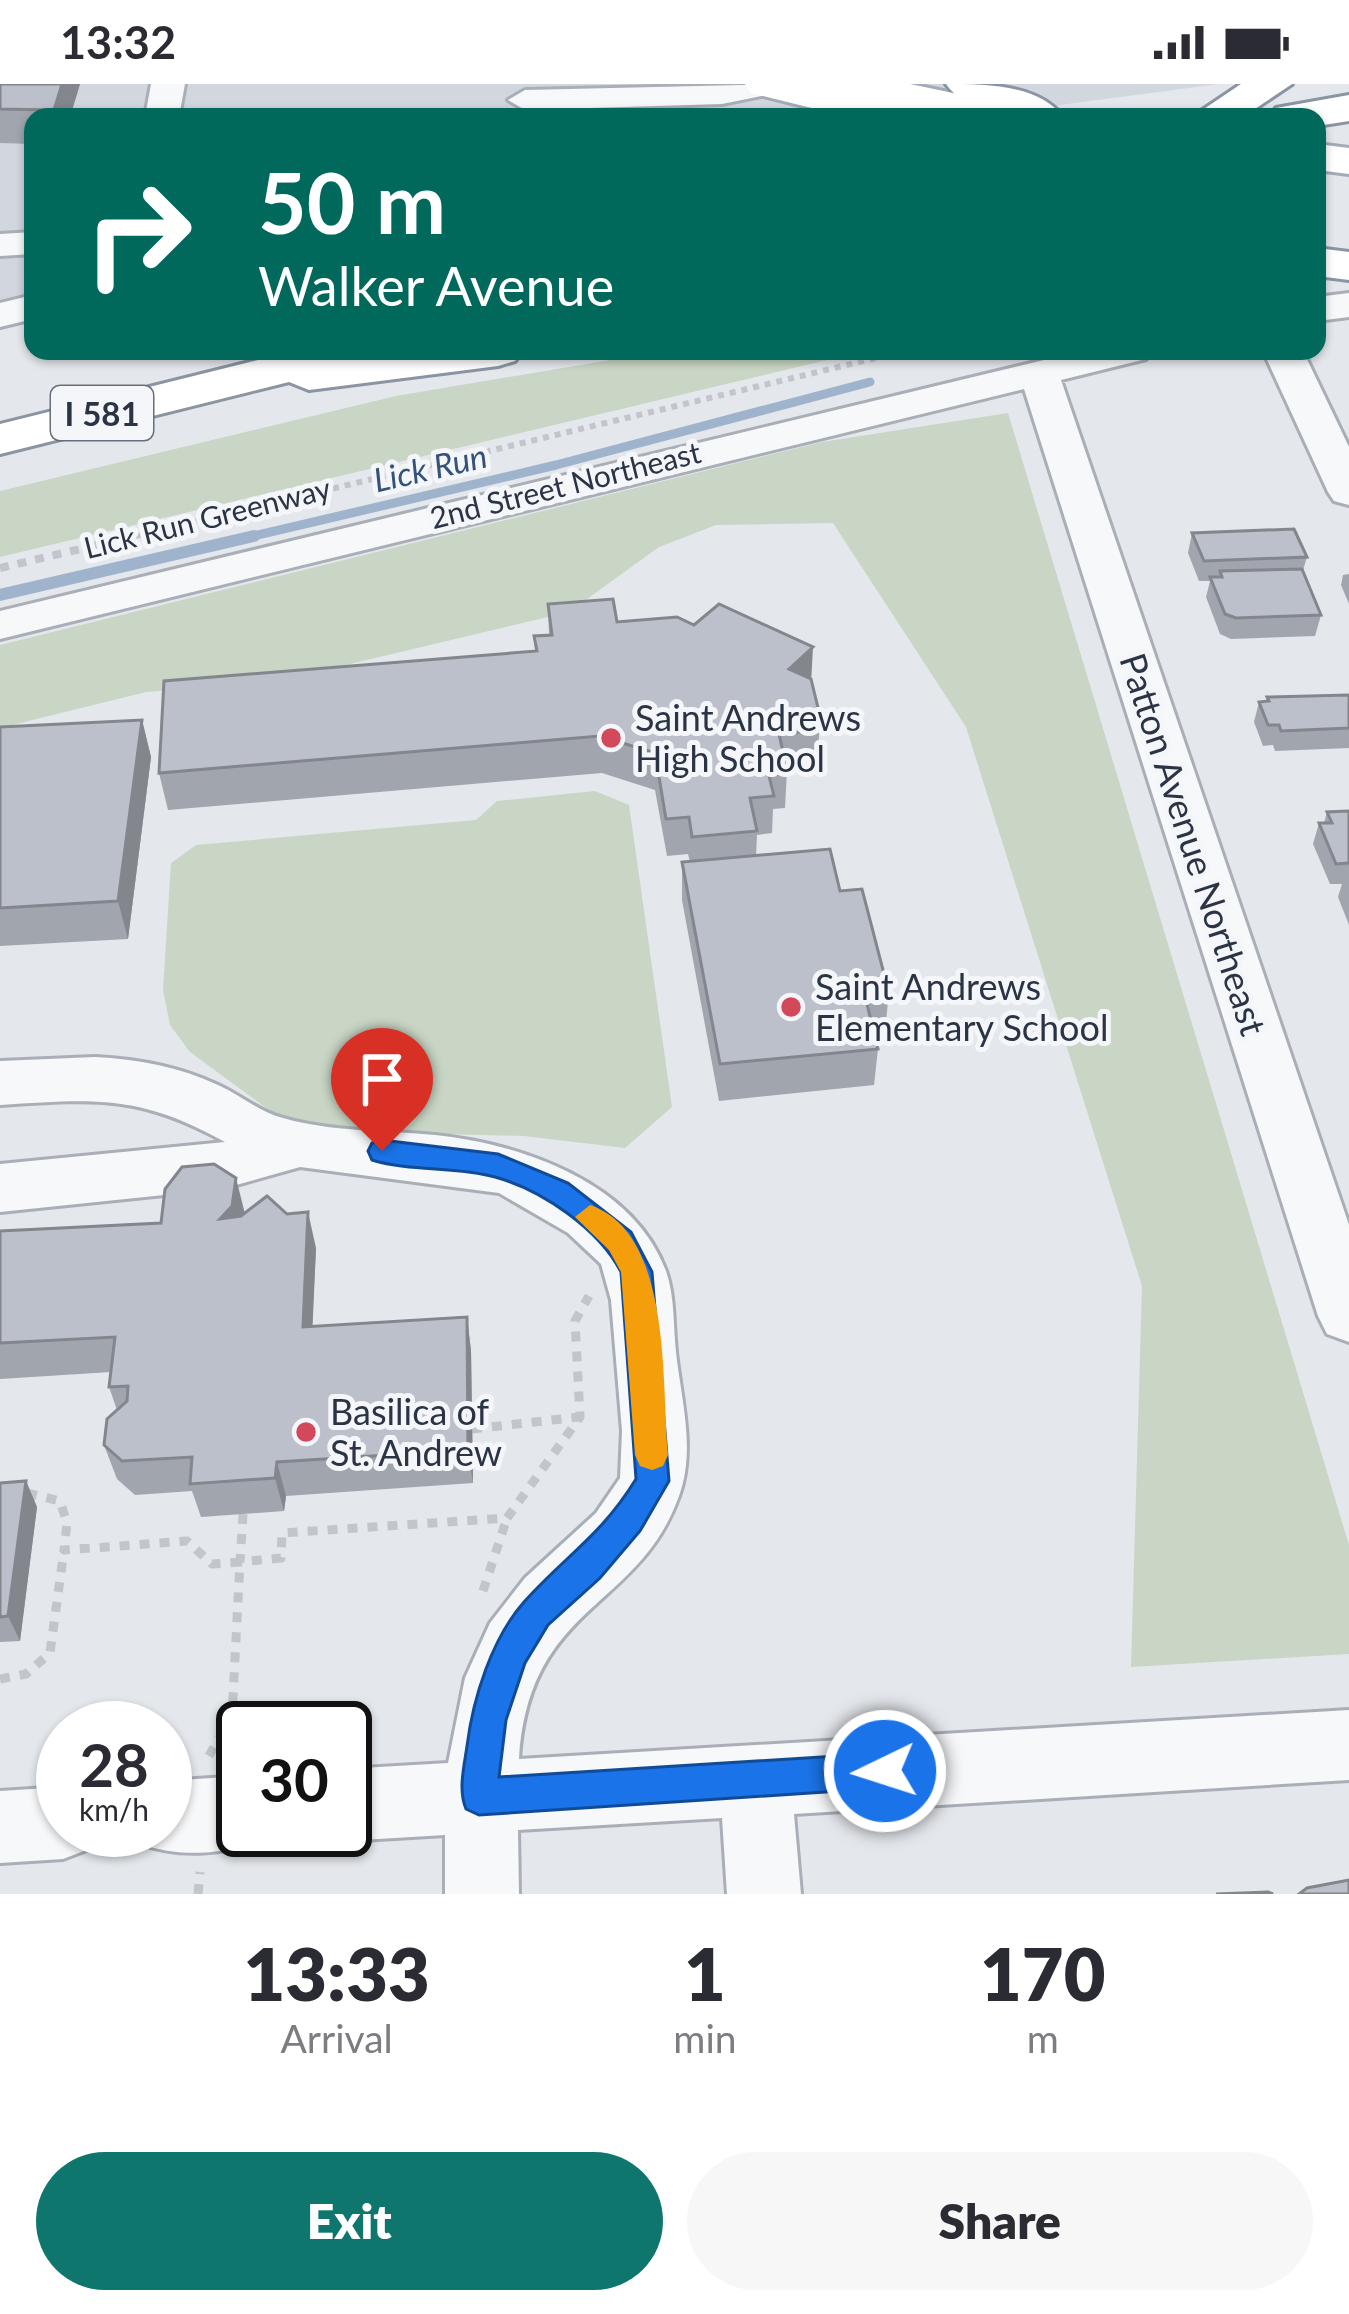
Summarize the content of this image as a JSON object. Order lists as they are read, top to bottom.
{
  "streets": {
    "main road": ["I 581"],
    "street": ["2nd Street Northeast", "Patton Avenue Northeast"],
    "path": ["Lick Run Greenway"]
  },
  "crossings": [
    ["2nd Street Northeast", "Patton Avenue Northeast"]
  ],
  "water": ["Lick Run"],
  "places": ["Saint Andrews High School", "Saint Andrews Elementary School", "Basilica of St. Andrew"],
  "page": {
    "status": "13:32",
    "turn": ["50 m", "Walker Avenue"],
    "speed": "28 km/h",
    "limit": "30",
    "eta": [
      "13:33",
      "Arrival",
      "1",
      "min",
      "170",
      "m"
    ],
    "buttons": ["Exit", "Share"]
  }
}
